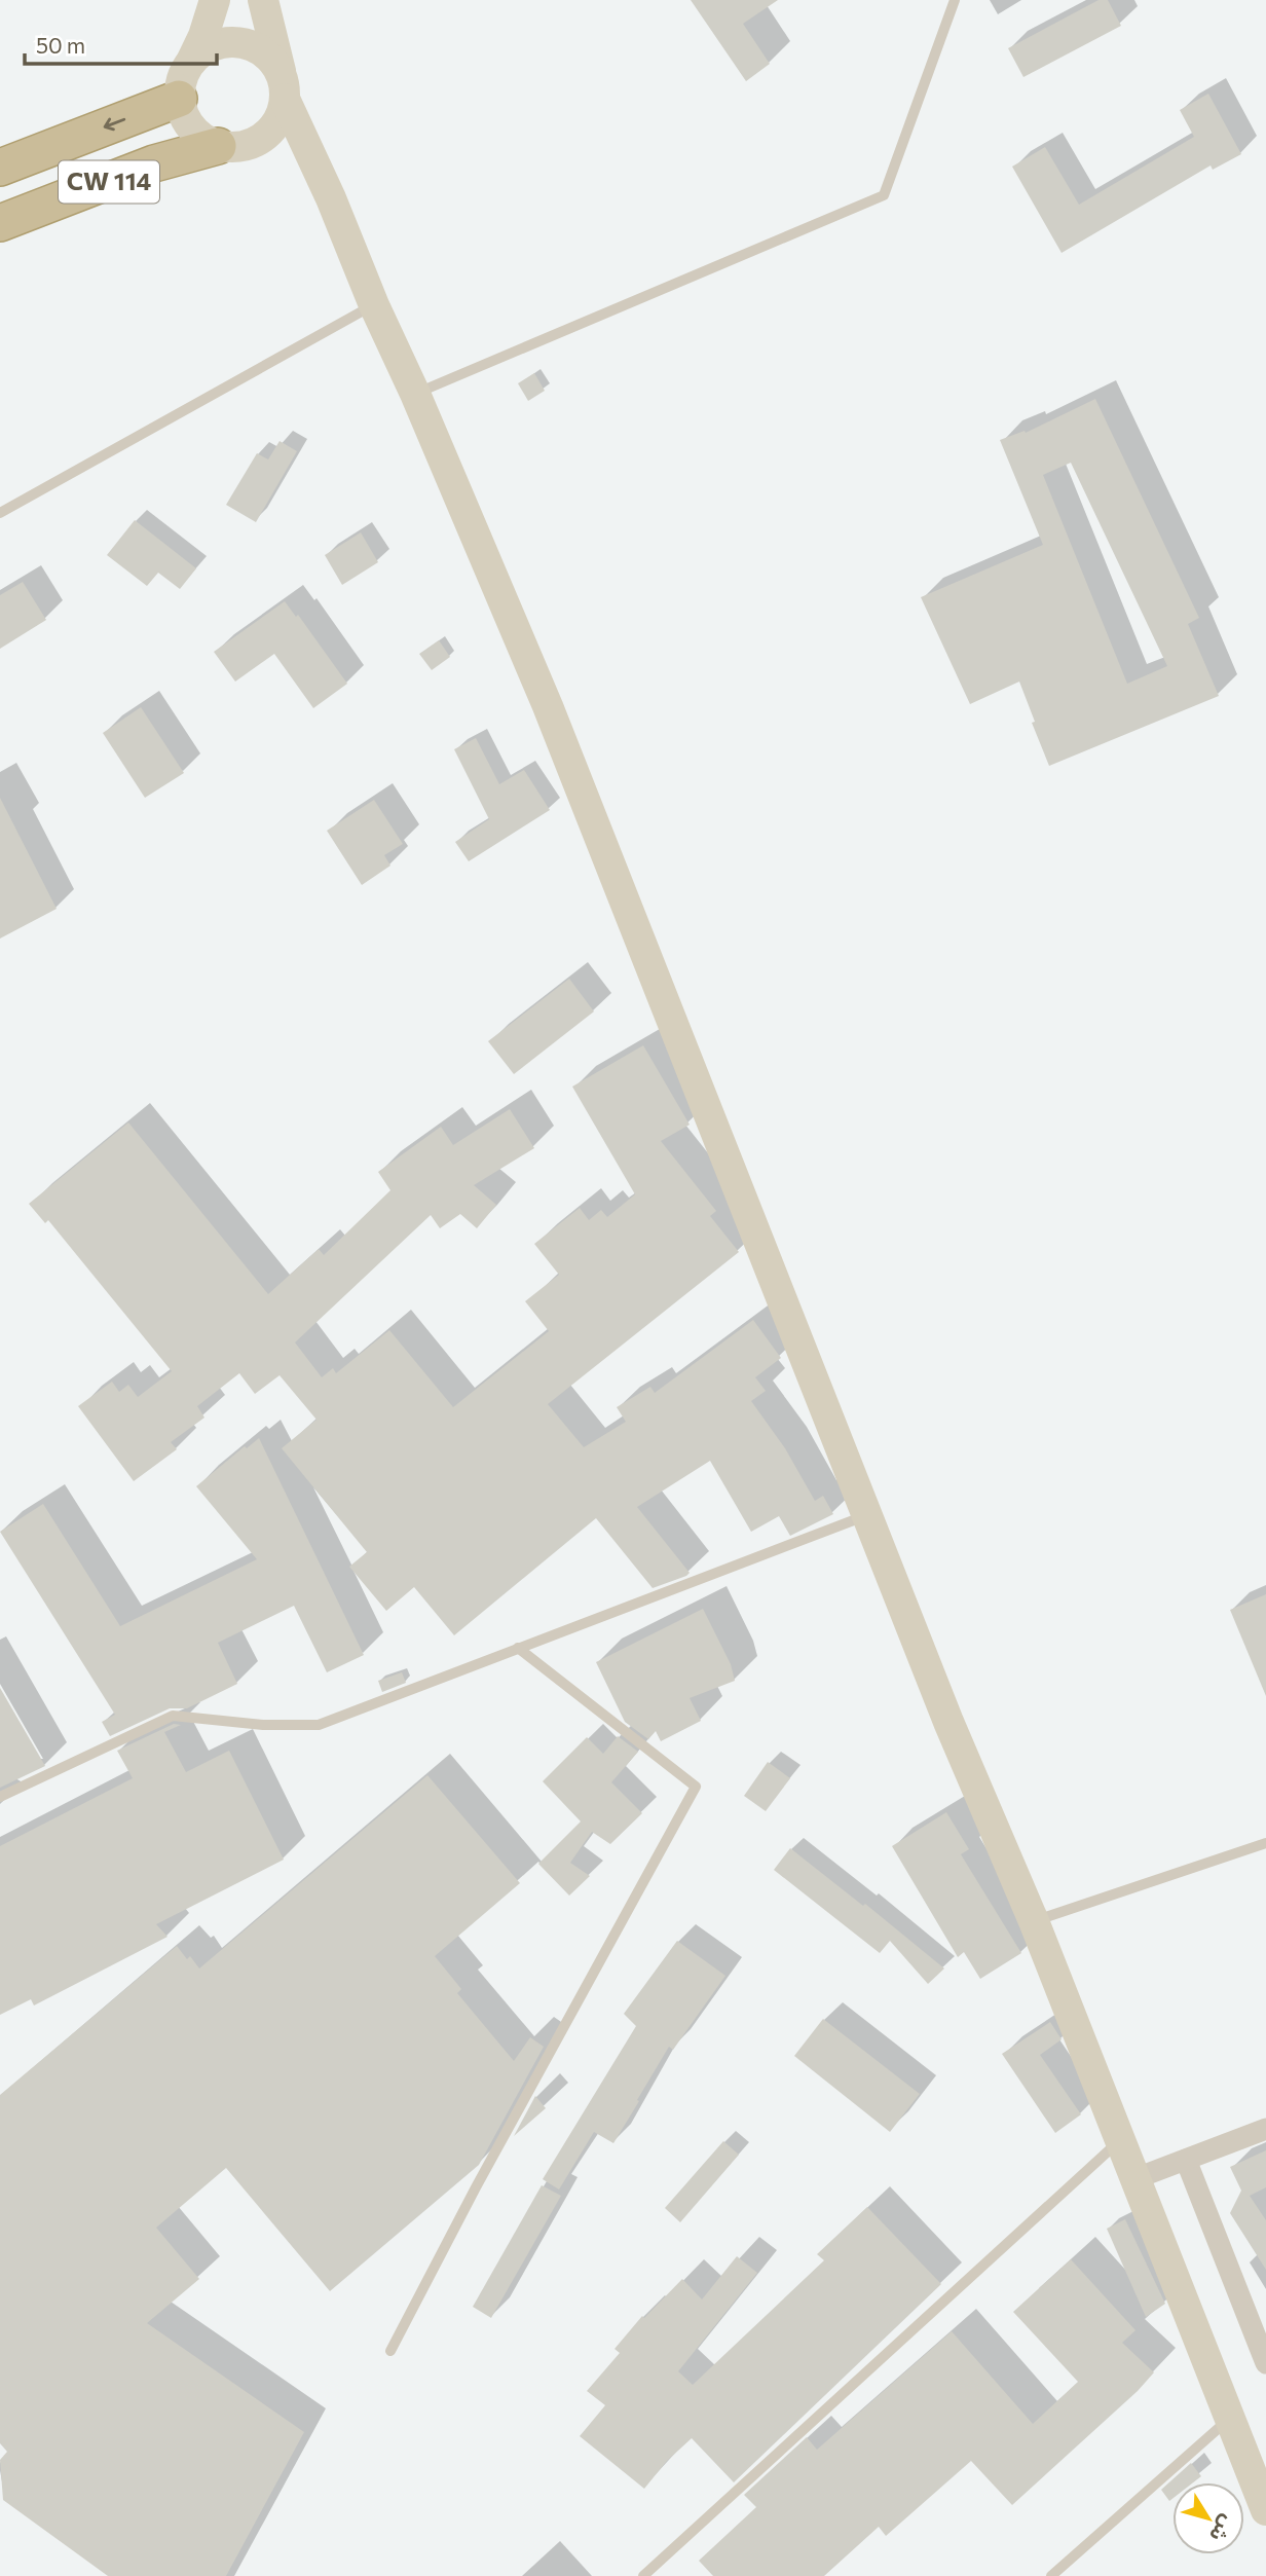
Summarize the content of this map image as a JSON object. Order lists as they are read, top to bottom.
{
  "streets": {
    "highway": ["CW 114"]
  },
  "scale_bar": "50 m",
  "north": "bottom right"
}
